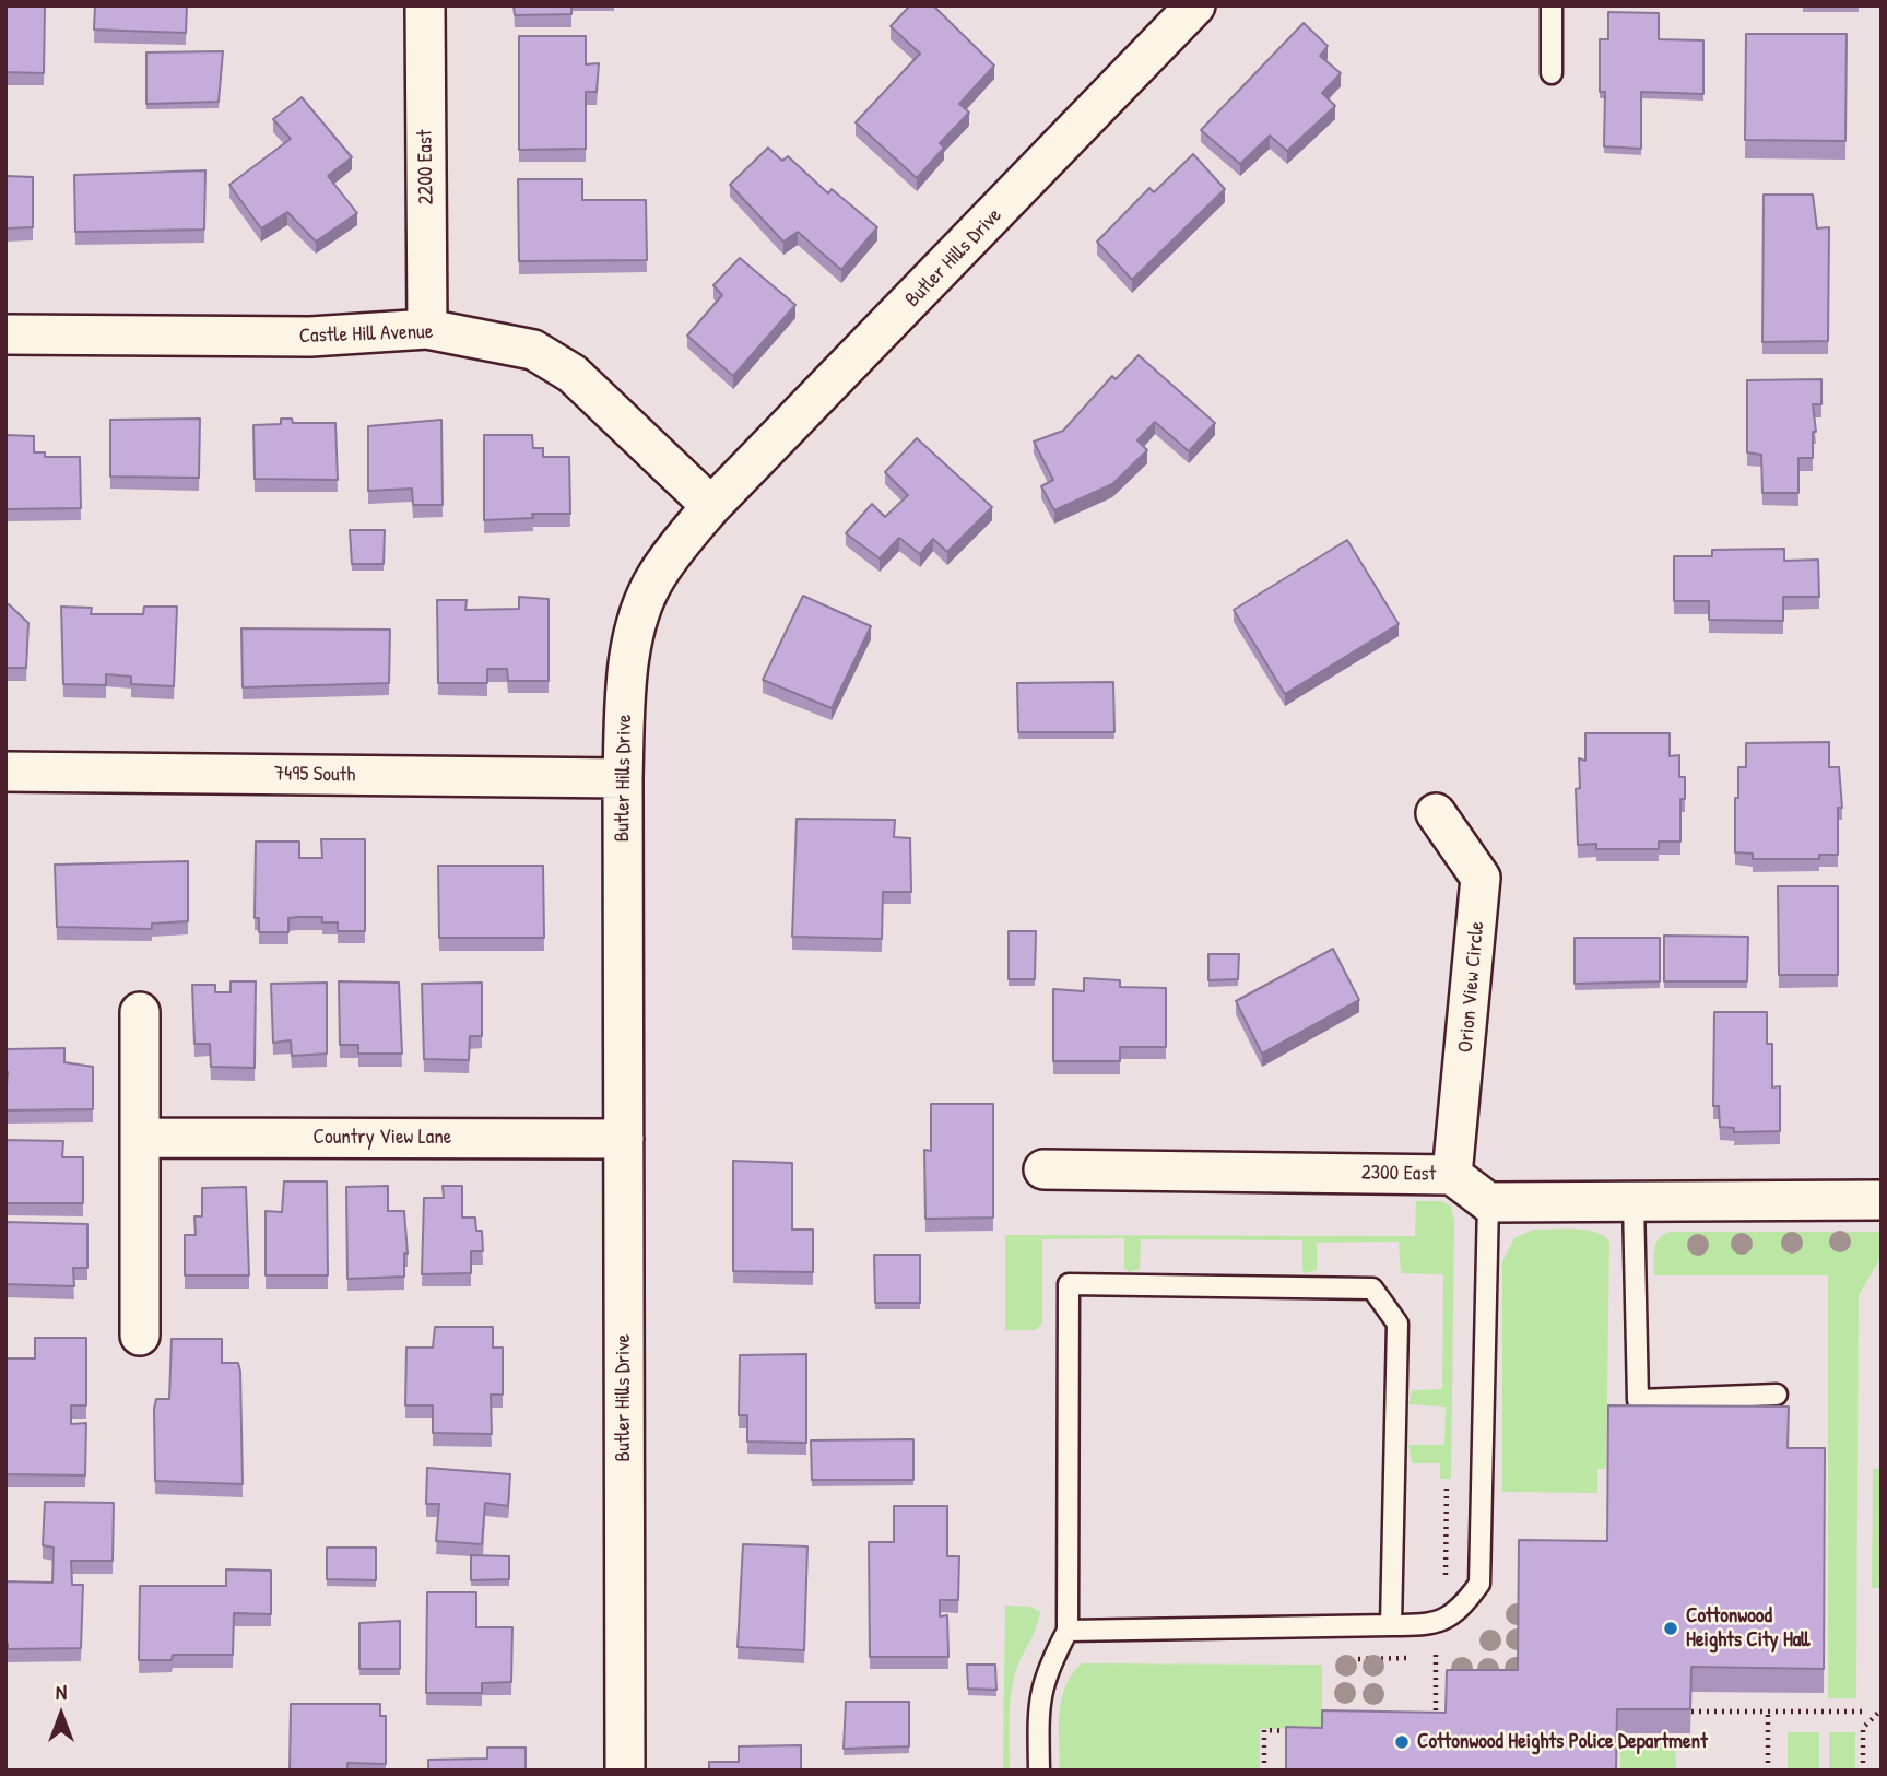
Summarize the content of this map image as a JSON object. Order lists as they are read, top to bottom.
{
  "streets": {
    "street": [
      "2200 East",
      "Butler Hills Drive",
      "Castle Hill Avenue",
      "7495 South",
      "Orion View Circle",
      "Country View Lane",
      "2300 East"
    ]
  },
  "crossings": [
    ["2200 East", "Castle Hill Avenue"],
    ["Butler Hills Drive", "Castle Hill Avenue"],
    ["Butler Hills Drive", "7495 South"],
    ["Butler Hills Drive", "Country View Lane"],
    ["Orion View Circle", "2300 East"]
  ],
  "places": ["Cottonwood Heights City Hall", "Cottonwood Heights Police Department"],
  "north": "top"
}
